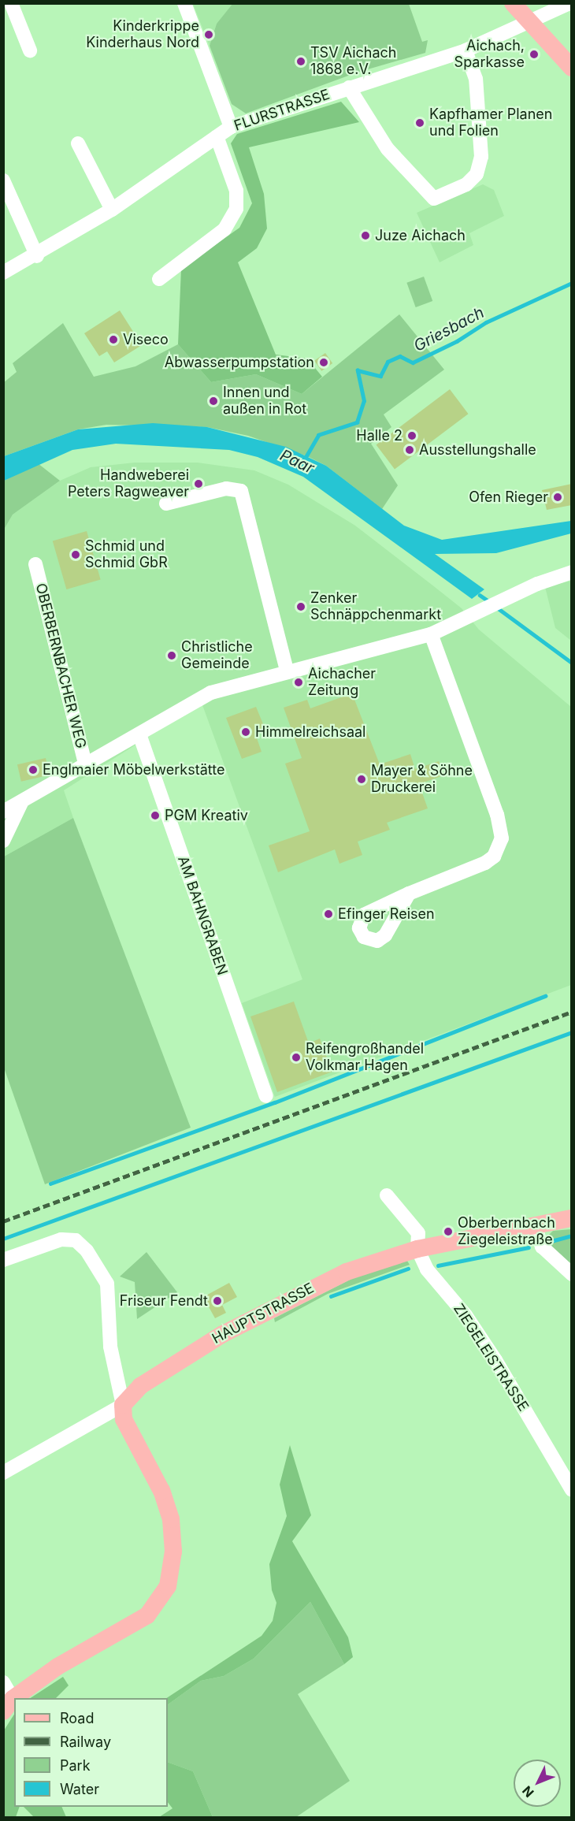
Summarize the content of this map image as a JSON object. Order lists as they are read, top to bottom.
{
  "streets": {
    "main road": ["HAUPTSTRASSE"],
    "street": [
      "FLURSTRASSE",
      "OBERBERNBACHER WEG",
      "AM BAHNGRABEN",
      "ZIEGELEISTRASSE"
    ]
  },
  "crossings": [
    ["OBERBERNBACHER WEG", "AM BAHNGRABEN"],
    ["HAUPTSTRASSE", "ZIEGELEISTRASSE"]
  ],
  "water": ["Griesbach", "Paar"],
  "places": [
    "Kinderkrippe Kinderhaus Nord",
    "Aichach, Sparkasse",
    "TSV Aichach 1868 e.V.",
    "Kapfhamer Planen und Folien",
    "Juze Aichach",
    "Viseco",
    "Abwasserpumpstation",
    "Innen und außen in Rot",
    "Halle 2",
    "Ausstellungshalle",
    "Handweberei Peters Ragweaver",
    "Ofen Rieger",
    "Schmid und Schmid GbR",
    "Zenker Schnäppchenmarkt",
    "Christliche Gemeinde",
    "Aichacher Zeitung",
    "Himmelreichsaal",
    "Englmaier Möbelwerkstätte",
    "Mayer & Söhne Druckerei",
    "PGM Kreativ",
    "Efinger Reisen",
    "Reifengroßhandel Volkmar Hagen",
    "Oberbernbach Ziegeleistraße",
    "Friseur Fendt"
  ],
  "legend": [
    "Road",
    "Railway",
    "Park",
    "Water"
  ],
  "north": "bottom left"
}
